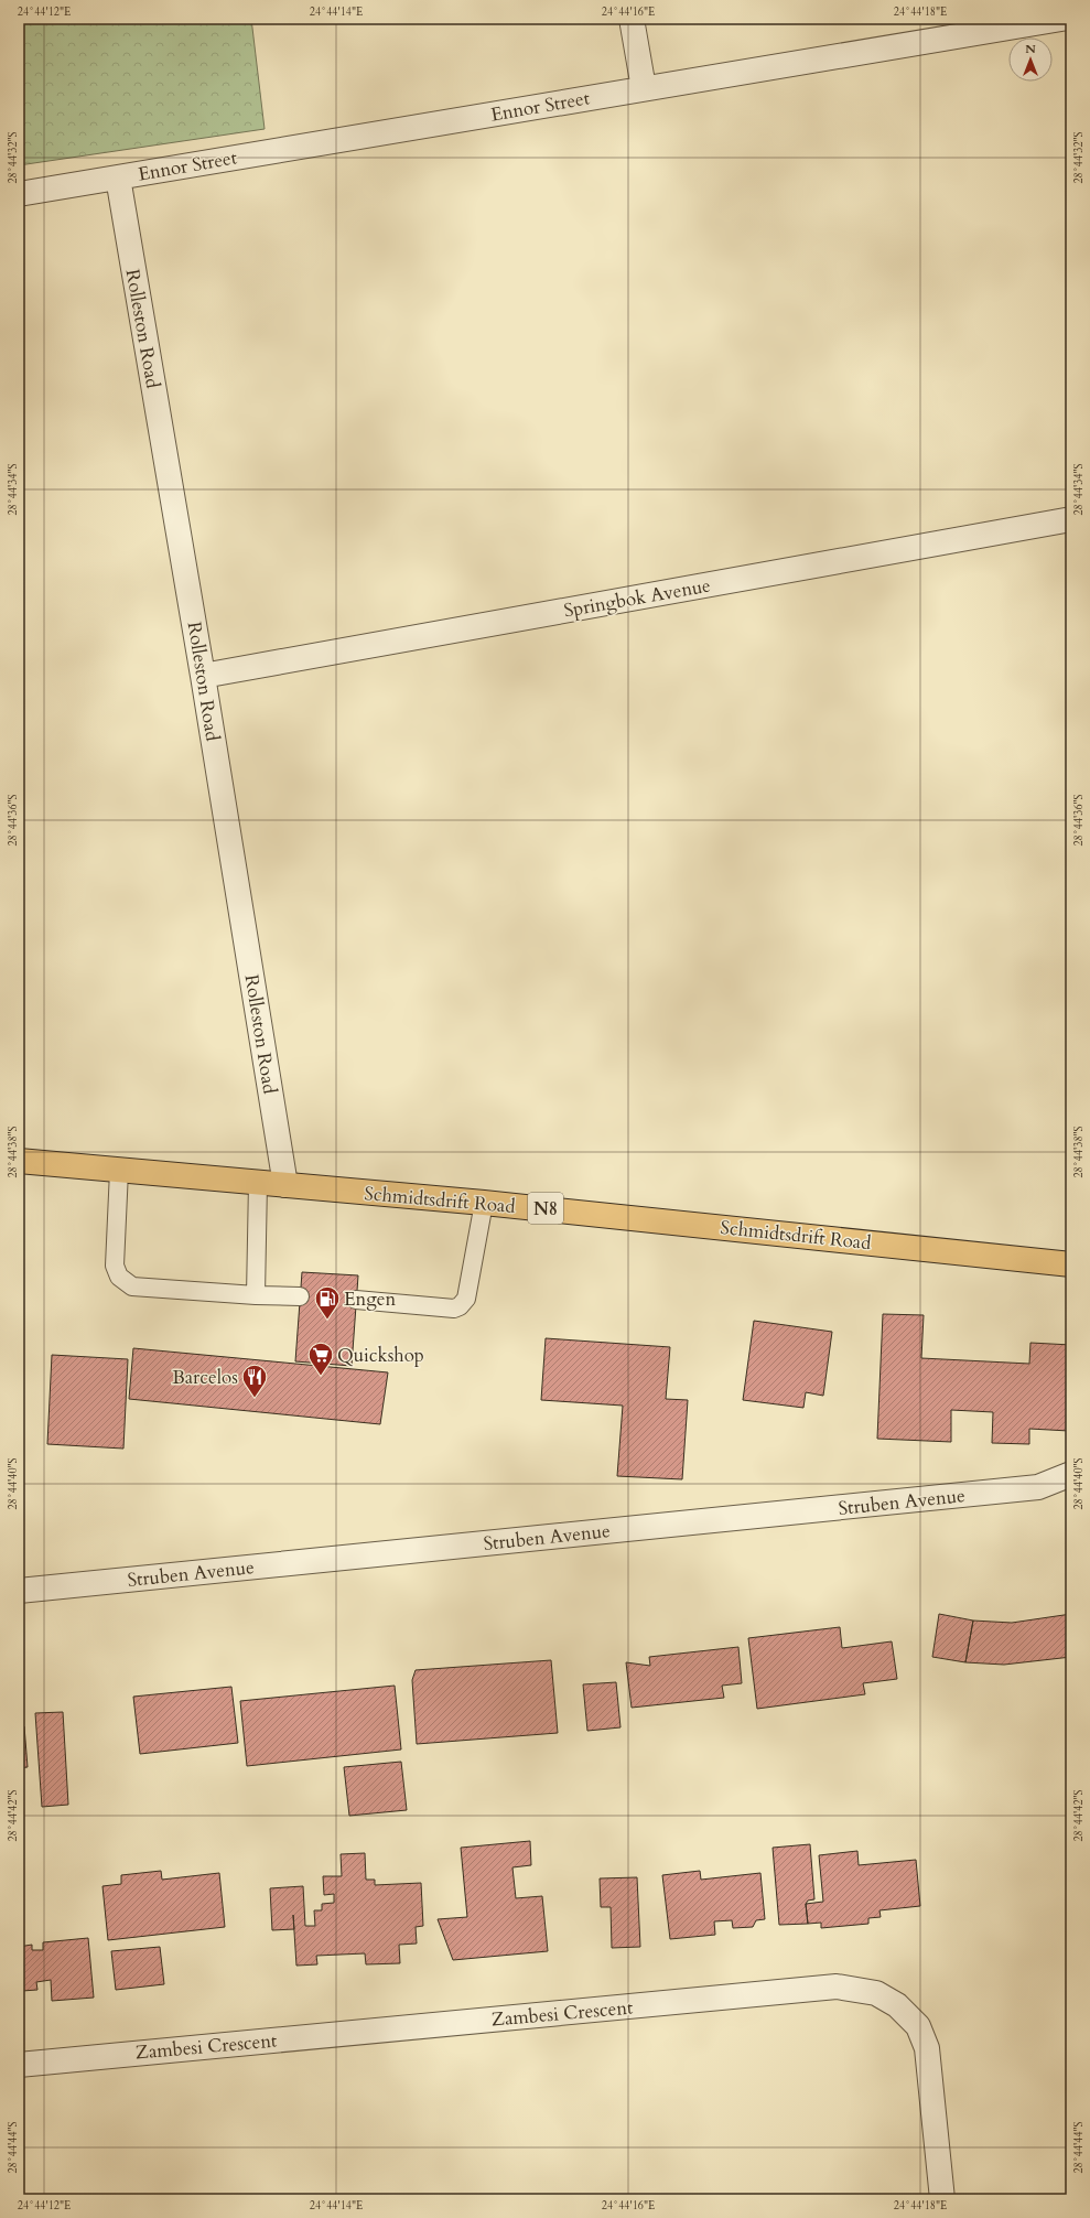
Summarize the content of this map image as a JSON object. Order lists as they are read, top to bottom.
{
  "streets": {
    "highway": ["Schmidtsdrift Road", "N8"],
    "street": [
      "Ennor Street",
      "Rolleston Road",
      "Springbok Avenue",
      "Struben Avenue",
      "Zambesi Crescent"
    ]
  },
  "crossings": [
    ["Ennor Street", "Rolleston Road"],
    ["Rolleston Road", "Springbok Avenue"],
    ["Rolleston Road", "Schmidtsdrift Road"]
  ],
  "places": {
    "fuel station": ["Engen"],
    "supermarket": ["Quickshop"],
    "restaurant": ["Barcelos"]
  },
  "north": "top",
  "coordinates": [
    "24°44'12\"E",
    "24°44'14\"E",
    "24°44'16\"E",
    "24°44'18\"E",
    "28°44'32\"S",
    "28°44'34\"S",
    "28°44'36\"S",
    "28°44'38\"S",
    "28°44'40\"S",
    "28°44'42\"S",
    "28°44'44\"S"
  ]
}
